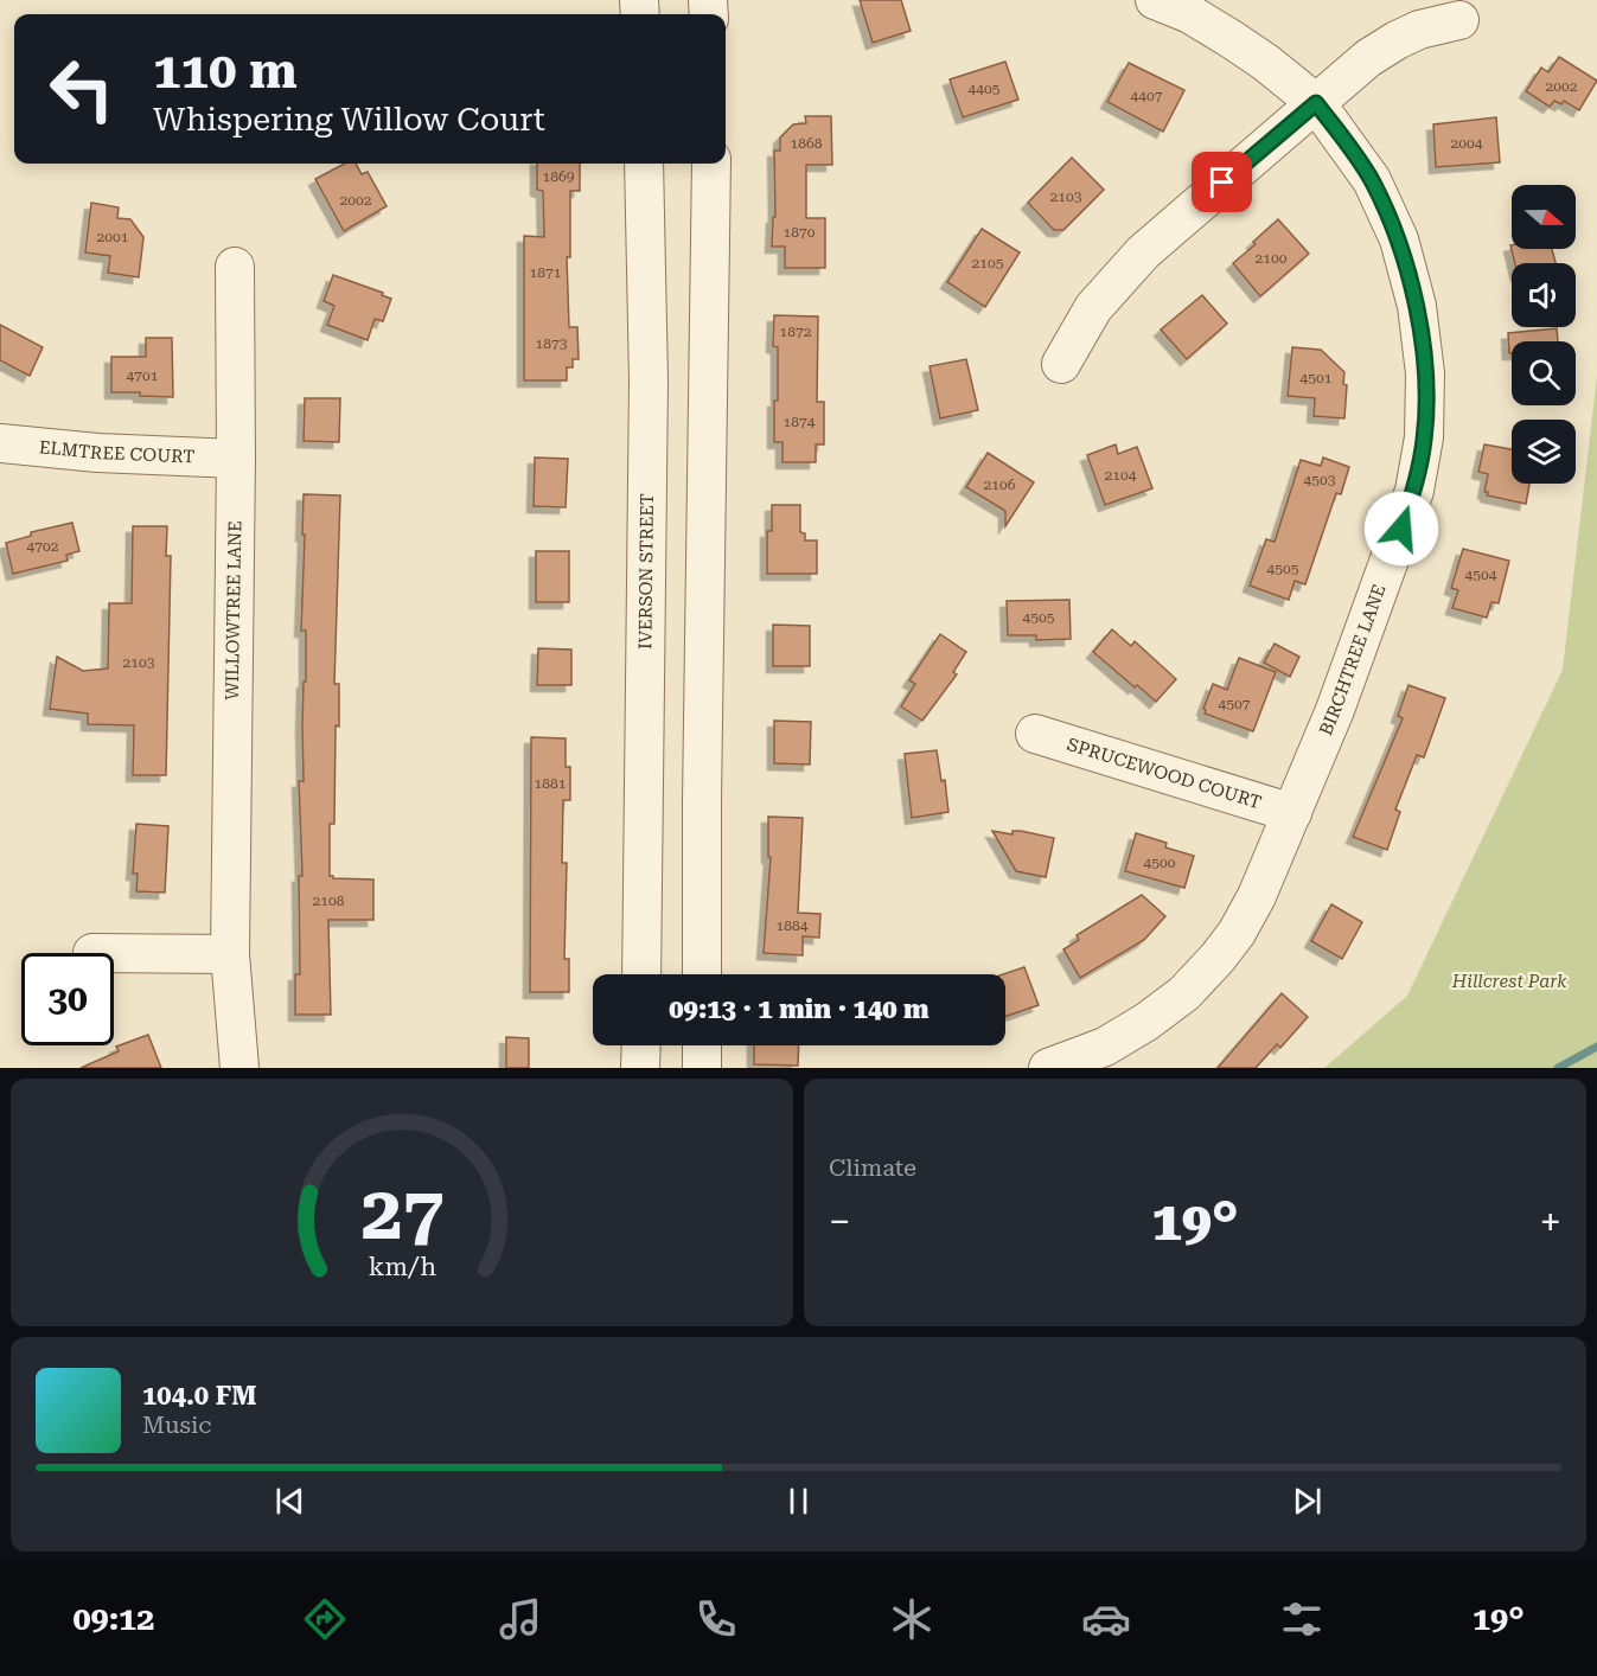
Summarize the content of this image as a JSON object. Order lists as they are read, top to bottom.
{
  "streets": {
    "street": [
      "ELMTREE COURT",
      "IVERSON STREET",
      "WILLOWTREE LANE",
      "BIRCHTREE LANE",
      "SPRUCEWOOD COURT"
    ]
  },
  "crossings": [
    ["ELMTREE COURT", "WILLOWTREE LANE"],
    ["BIRCHTREE LANE", "SPRUCEWOOD COURT"]
  ],
  "parks": ["Hillcrest Park"],
  "house_numbers": [
    "2002",
    "4405",
    "4407",
    "1868",
    "2004",
    "1869",
    "2103",
    "2002",
    "1870",
    "2001",
    "2100",
    "2105",
    "1871",
    "1872",
    "1873",
    "4701",
    "4501",
    "1874",
    "2104",
    "4503",
    "2106",
    "4702",
    "4505",
    "4504",
    "4505",
    "2103",
    "4507",
    "1881",
    "4500",
    "2108",
    "1884"
  ],
  "north": "right",
  "page": {
    "turn": ["110 m", "Whispering Willow Court"],
    "limit": "30",
    "trip": "09:13 · 1 min · 140 m",
    "tile": "Climate",
    "heat": ["−", "19°", "+"],
    "song": ["104.0 FM", "Music"],
    "tabs": ["09:12", "19°"],
    "gauge": ["27", "km/h"]
  }
}
